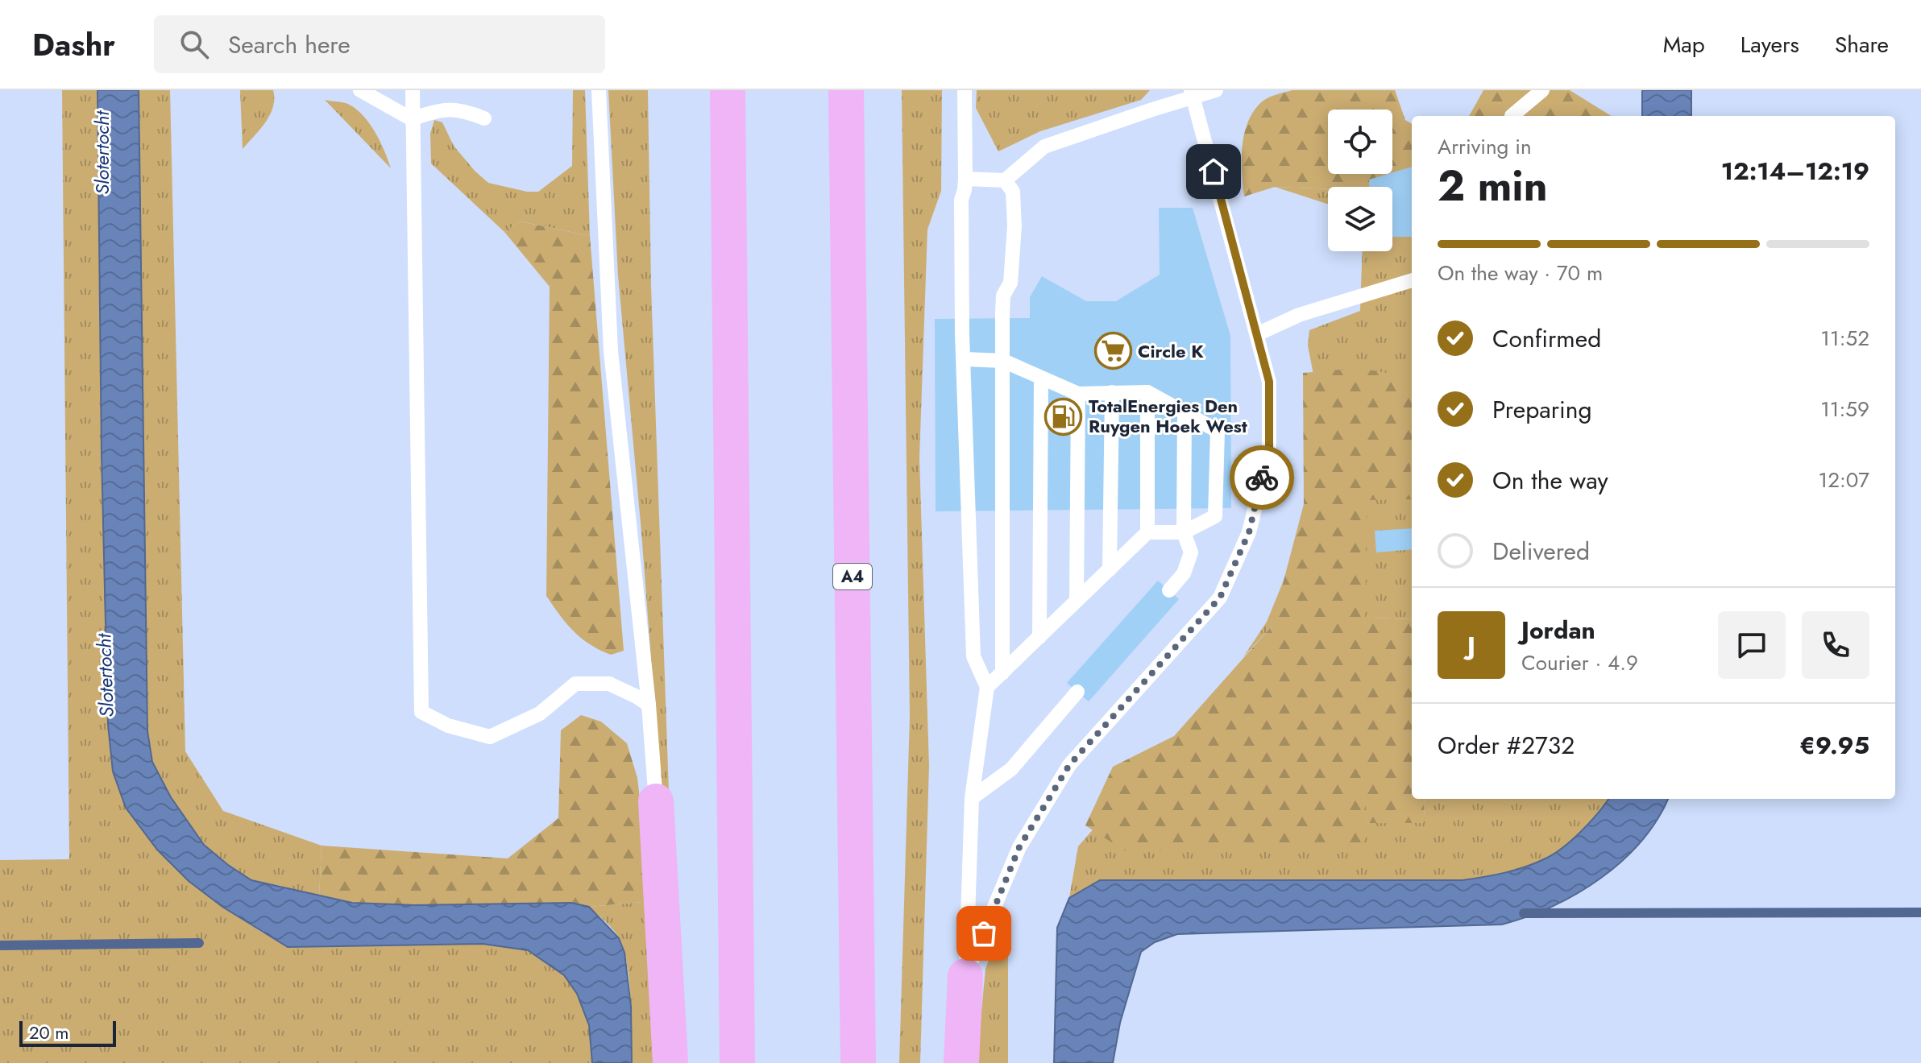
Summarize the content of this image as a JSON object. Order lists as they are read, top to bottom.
{
  "streets": {
    "highway": ["A4"]
  },
  "water": ["Slotertocht"],
  "places": {
    "supermarket": ["Circle K"],
    "fuel station": ["TotalEnergies Den Ruygen Hoek West"]
  },
  "scale_bar": "20 m",
  "page": {
    "header": "Dashr",
    "search": "Search here",
    "nav": ["Map", "Layers", "Share"],
    "heading": ["2 min", "Arriving in", "12:14–12:19"],
    "panel": [
      "Jordan",
      "Courier · 4.9",
      "Order #2732",
      "€9.95"
    ],
    "bar": "On the way · 70 m",
    "list": [
      ["Confirmed", "11:52"],
      ["Preparing", "11:59"],
      ["On the way", "12:07"],
      "Delivered"
    ],
    "round": "J",
    "scale": "20 m"
  }
}
